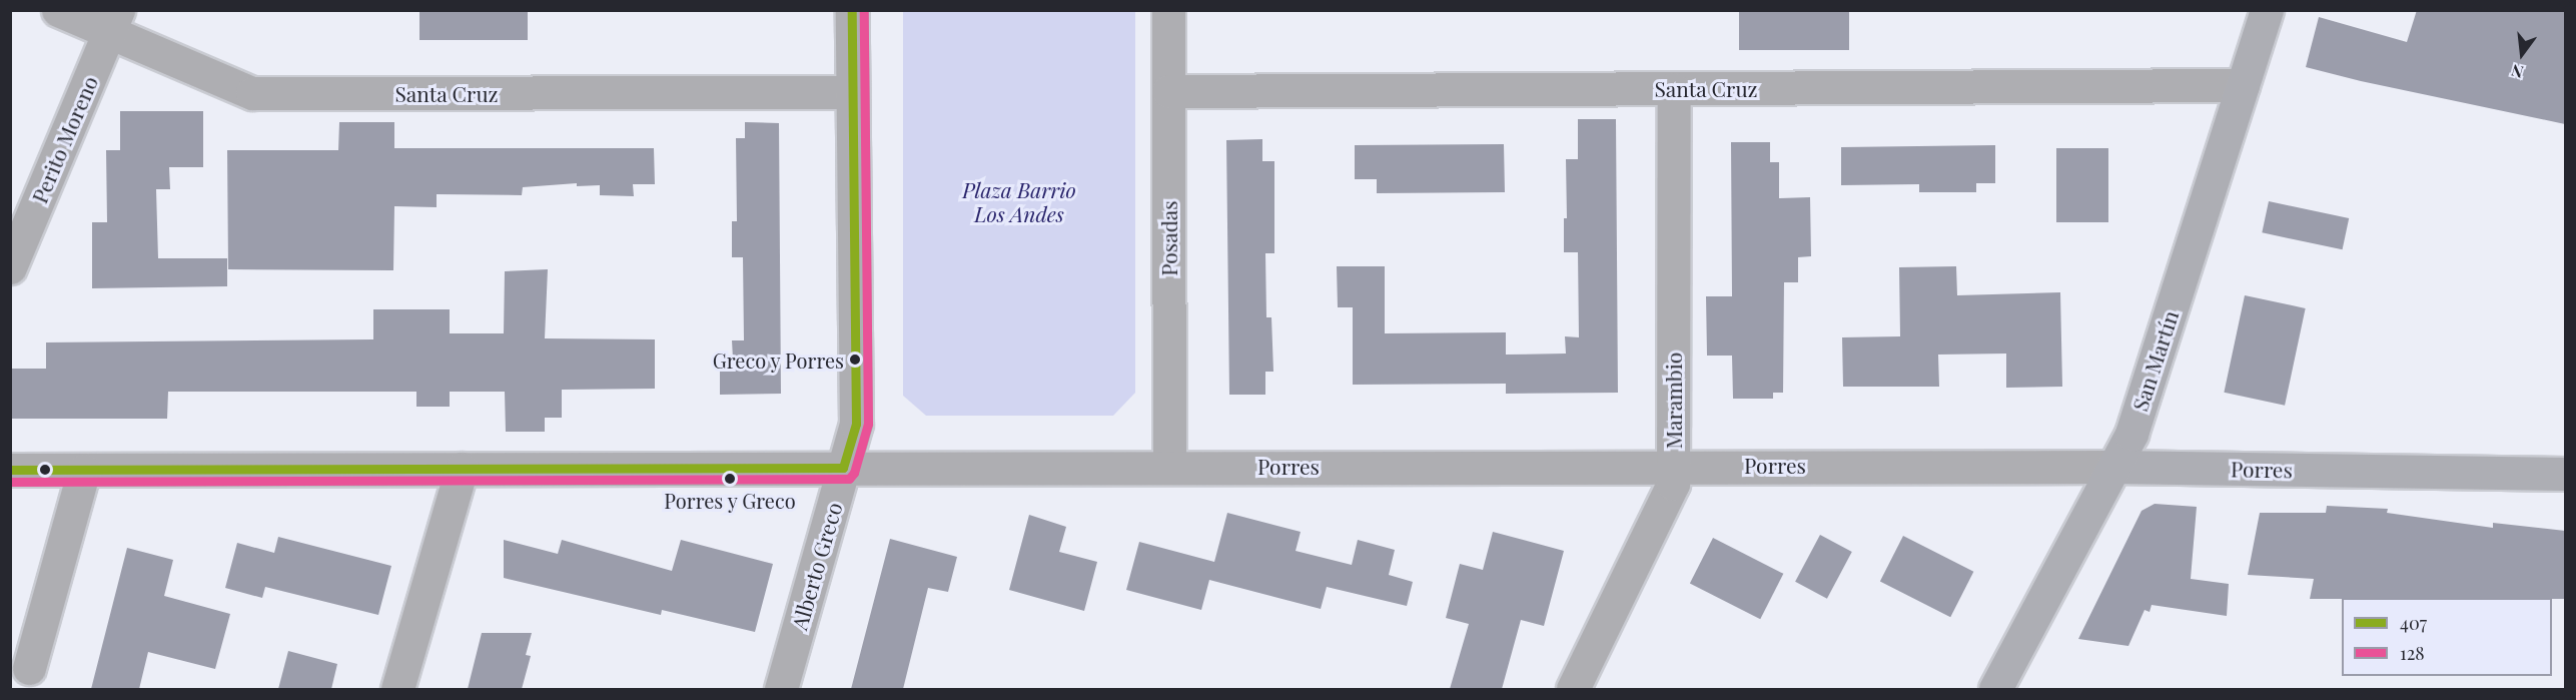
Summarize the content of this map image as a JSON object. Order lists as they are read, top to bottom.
{
  "streets": {
    "street": [
      "Santa Cruz",
      "Perito Moreno",
      "Posadas",
      "San Martín",
      "Marambio",
      "Porres",
      "Alberto Greco"
    ]
  },
  "crossings": [
    ["Santa Cruz", "Perito Moreno"],
    ["Santa Cruz", "Posadas"],
    ["Santa Cruz", "San Martín"],
    ["Santa Cruz", "Marambio"],
    ["Santa Cruz", "Alberto Greco"],
    ["Posadas", "Porres"],
    ["San Martín", "Porres"],
    ["Marambio", "Porres"],
    ["Porres", "Alberto Greco"]
  ],
  "parks": ["Plaza Barrio Los Andes"],
  "places": ["Greco y Porres", "Porres y Greco"],
  "lines": ["transit line 407", "transit line 128"],
  "legend": ["407", "128"],
  "north": "bottom"
}
